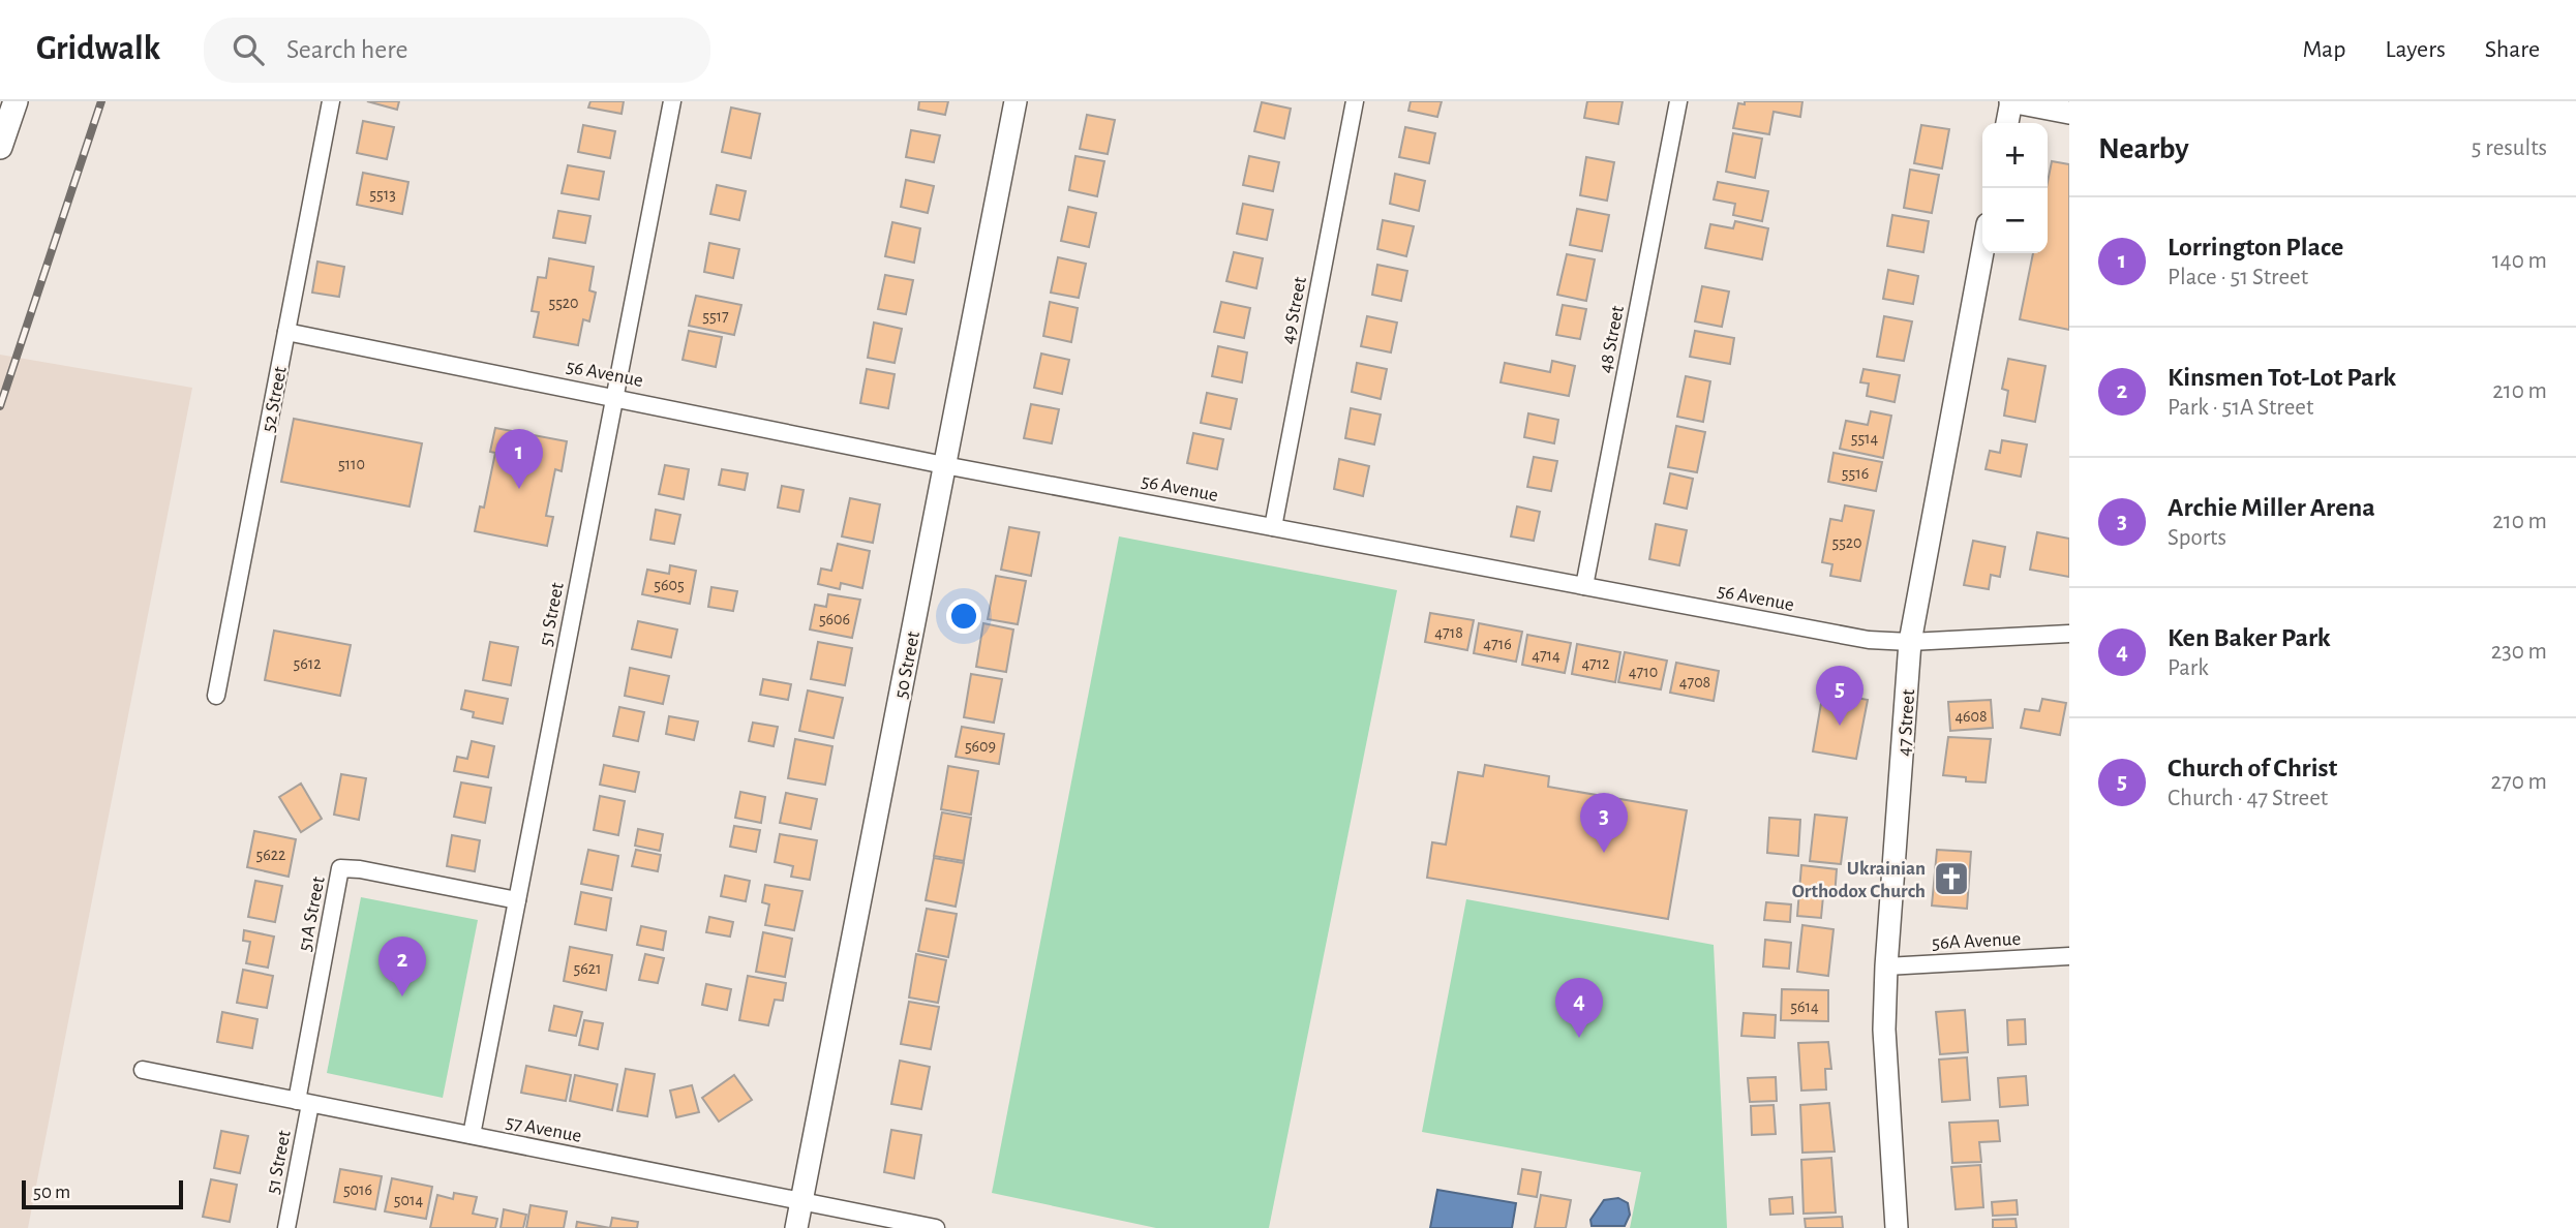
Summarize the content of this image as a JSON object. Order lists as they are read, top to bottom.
{
  "streets": {
    "street": [
      "49 Street",
      "48 Street",
      "56 Avenue",
      "52 Street",
      "51 Street",
      "50 Street",
      "47 Street",
      "51A Street",
      "56A Avenue",
      "57 Avenue"
    ]
  },
  "crossings": [
    ["49 Street", "56 Avenue"],
    ["48 Street", "56 Avenue"],
    ["56 Avenue", "52 Street"],
    ["56 Avenue", "51 Street"],
    ["56 Avenue", "50 Street"],
    ["56 Avenue", "47 Street"],
    ["51 Street", "51A Street"],
    ["51 Street", "57 Avenue"],
    ["50 Street", "57 Avenue"],
    ["47 Street", "56A Avenue"],
    ["51A Street", "57 Avenue"]
  ],
  "places": {
    "church": ["Ukrainian Orthodox Church"]
  },
  "house_numbers": [
    "5513",
    "5520",
    "5517",
    "5514",
    "5110",
    "5516",
    "5520",
    "5605",
    "5606",
    "4718",
    "4716",
    "4714",
    "5612",
    "4712",
    "4710",
    "4708",
    "4608",
    "5609",
    "5622",
    "5621",
    "5614",
    "5016",
    "5014"
  ],
  "scale_bar": "50 m",
  "page": {
    "header": "Gridwalk",
    "search": "Search here",
    "nav": ["Map", "Layers", "Share"],
    "heading": ["Nearby", "5 results"],
    "map_buttons": ["+", "−"],
    "list": [
      {
        "mark": "1",
        "name": "Lorrington Place",
        "note": "Place · 51 Street",
        "value": "140 m"
      },
      {
        "mark": "2",
        "name": "Kinsmen Tot-Lot Park",
        "note": "Park · 51A Street",
        "value": "210 m"
      },
      {
        "mark": "3",
        "name": "Archie Miller Arena",
        "note": "Sports",
        "value": "210 m"
      },
      {
        "mark": "4",
        "name": "Ken Baker Park",
        "note": "Park",
        "value": "230 m"
      },
      {
        "mark": "5",
        "name": "Church of Christ",
        "note": "Church · 47 Street",
        "value": "270 m"
      }
    ],
    "pins": [
      "1",
      "5",
      "3",
      "2",
      "4"
    ],
    "scale": "50 m"
  }
}
